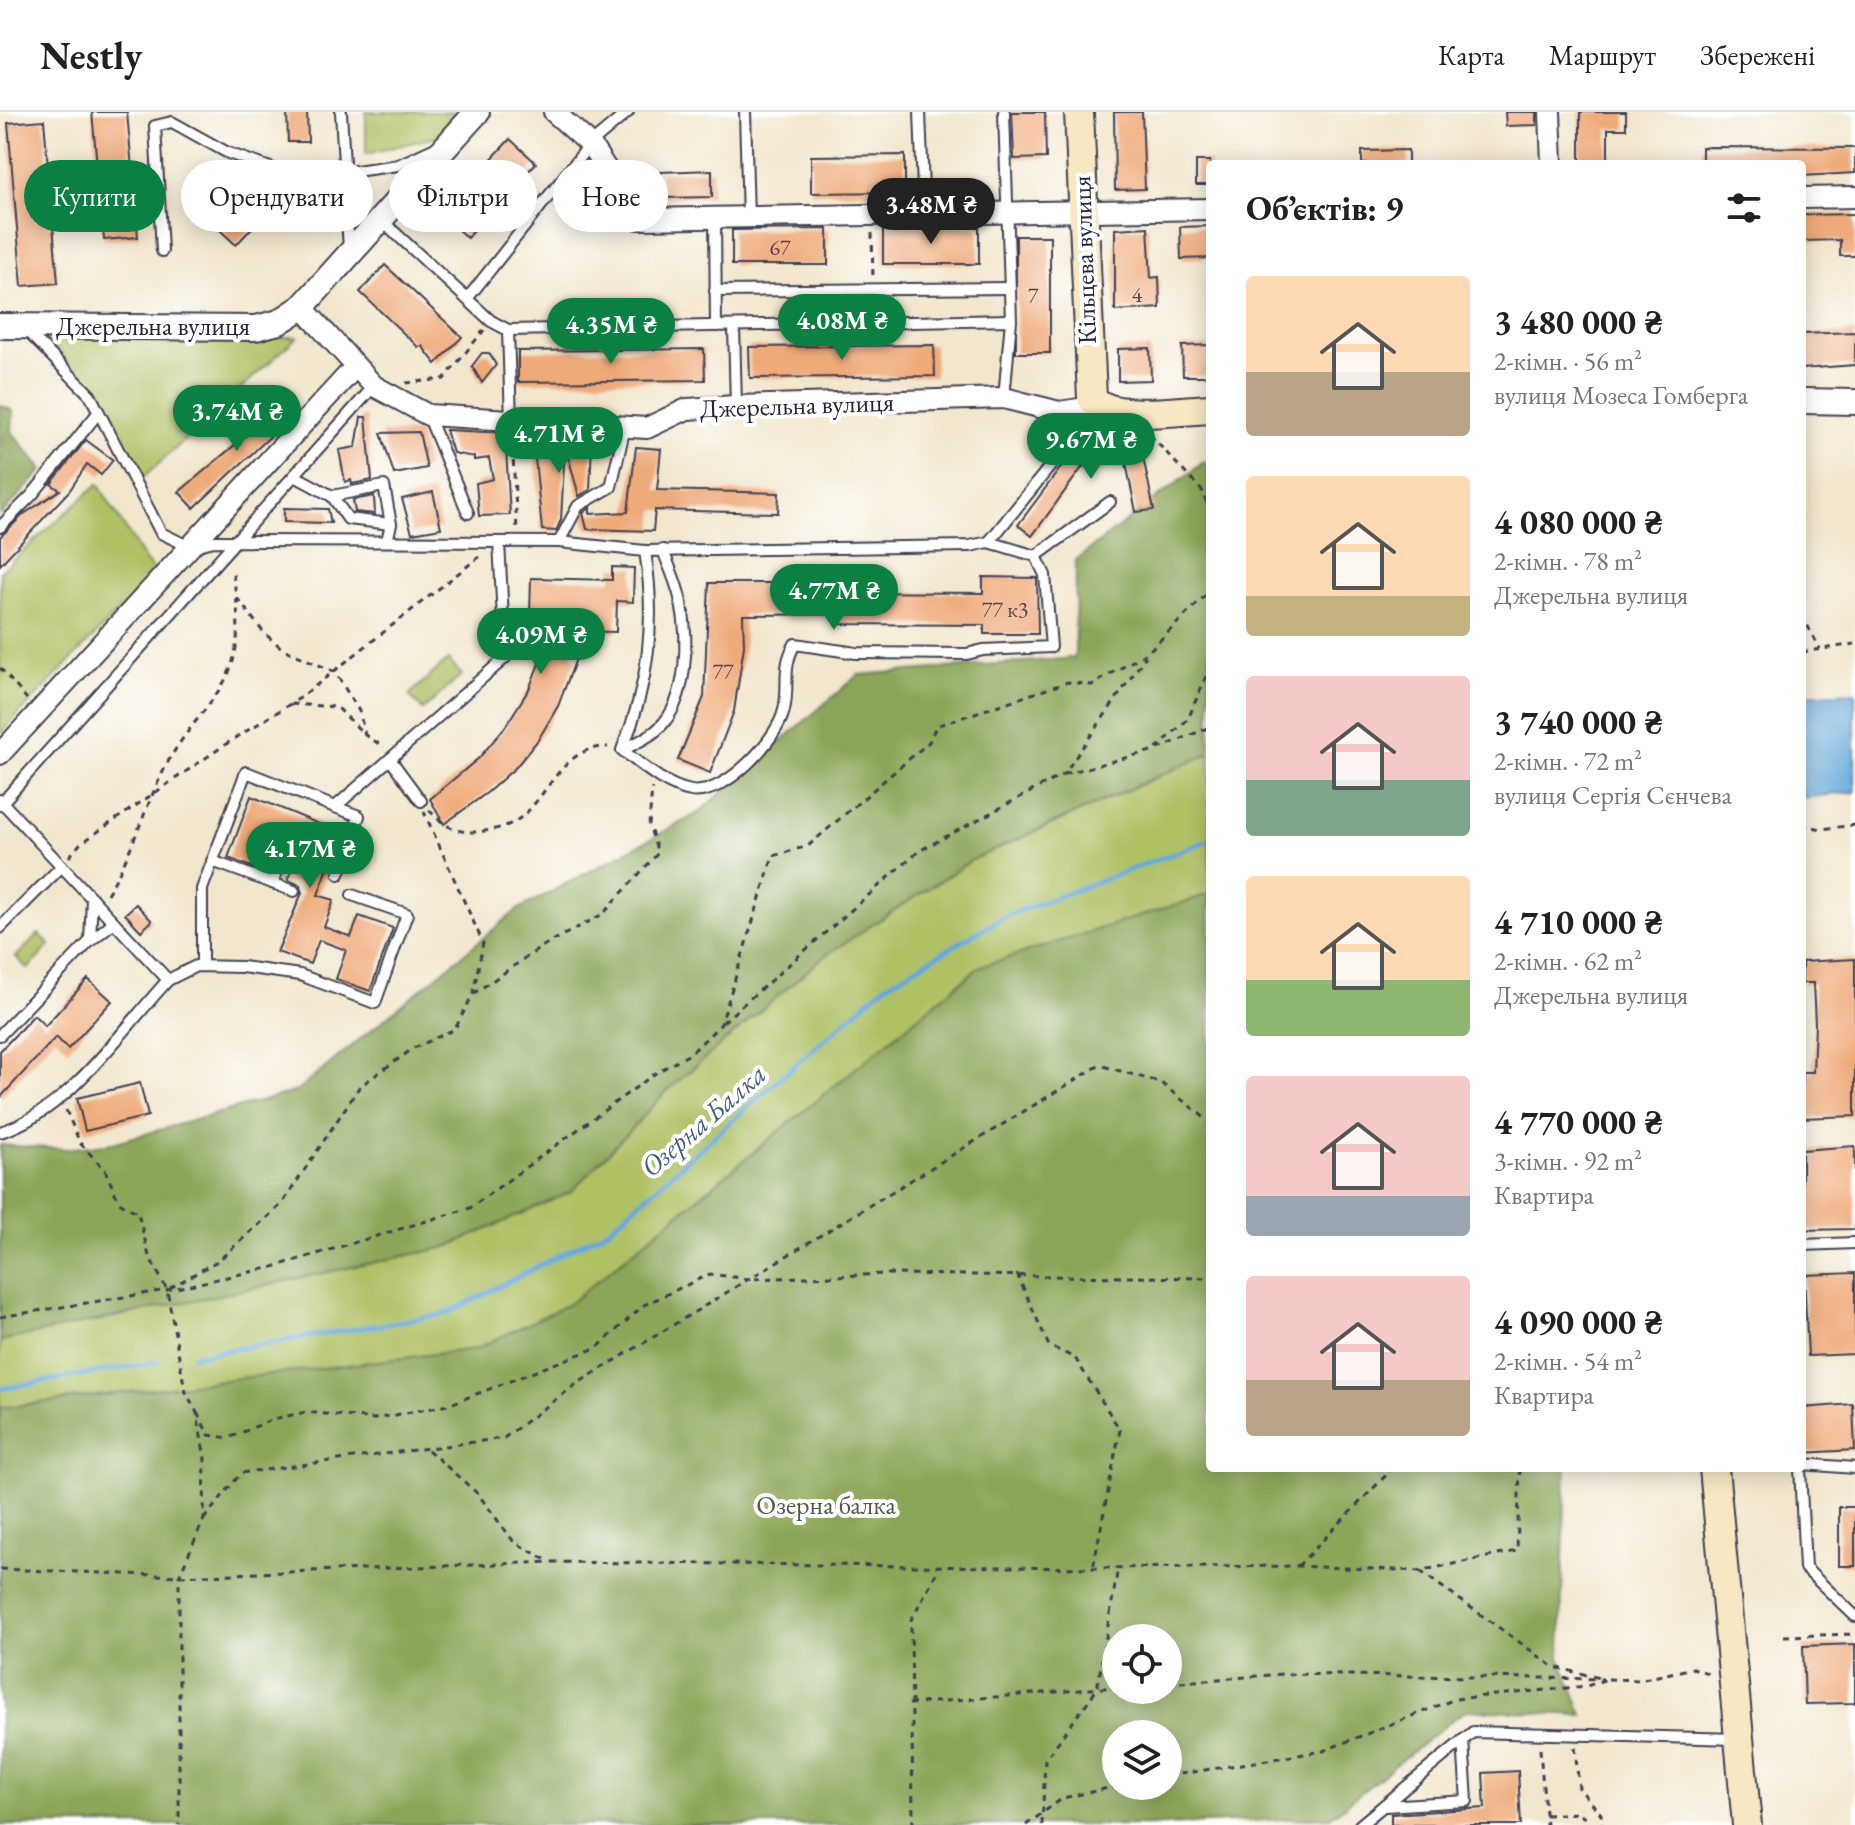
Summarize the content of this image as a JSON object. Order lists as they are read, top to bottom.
{
  "streets": {
    "main road": ["Кільцева вулиця", "Джерельна вулиця"]
  },
  "crossings": [
    ["Кільцева вулиця", "Джерельна вулиця"]
  ],
  "water": ["Озерна Балка"],
  "parks": ["Озерна балка"],
  "house_numbers": [
    "67",
    "4",
    "7",
    "77 к3",
    "77"
  ],
  "page": {
    "header": "Nestly",
    "nav": ["Карта", "Маршрут", "Збережені"],
    "chip": [
      "Купити",
      "Орендувати",
      "Фільтри",
      "Нове"
    ],
    "heading": "Об’єктів: 9",
    "price": [
      "3.48M ₴",
      "4.08M ₴",
      "4.35M ₴",
      "3.74M ₴",
      "4.71M ₴",
      "9.67M ₴",
      "4.77M ₴",
      "4.09M ₴",
      "4.17M ₴"
    ],
    "list": [
      {
        "name": "3 480 000 ₴",
        "note": "2-кімн. · 56 m² · вулиця Мозеса Гомберга"
      },
      {
        "name": "4 080 000 ₴",
        "note": "2-кімн. · 78 m² · Джерельна вулиця"
      },
      {
        "name": "3 740 000 ₴",
        "note": "2-кімн. · 72 m² · вулиця Сергія Сєнчева"
      },
      {
        "name": "4 710 000 ₴",
        "note": "2-кімн. · 62 m² · Джерельна вулиця"
      },
      {
        "name": "4 770 000 ₴",
        "note": "3-кімн. · 92 m² · Квартира"
      },
      {
        "name": "4 090 000 ₴",
        "note": "2-кімн. · 54 m² · Квартира"
      }
    ]
  }
}
